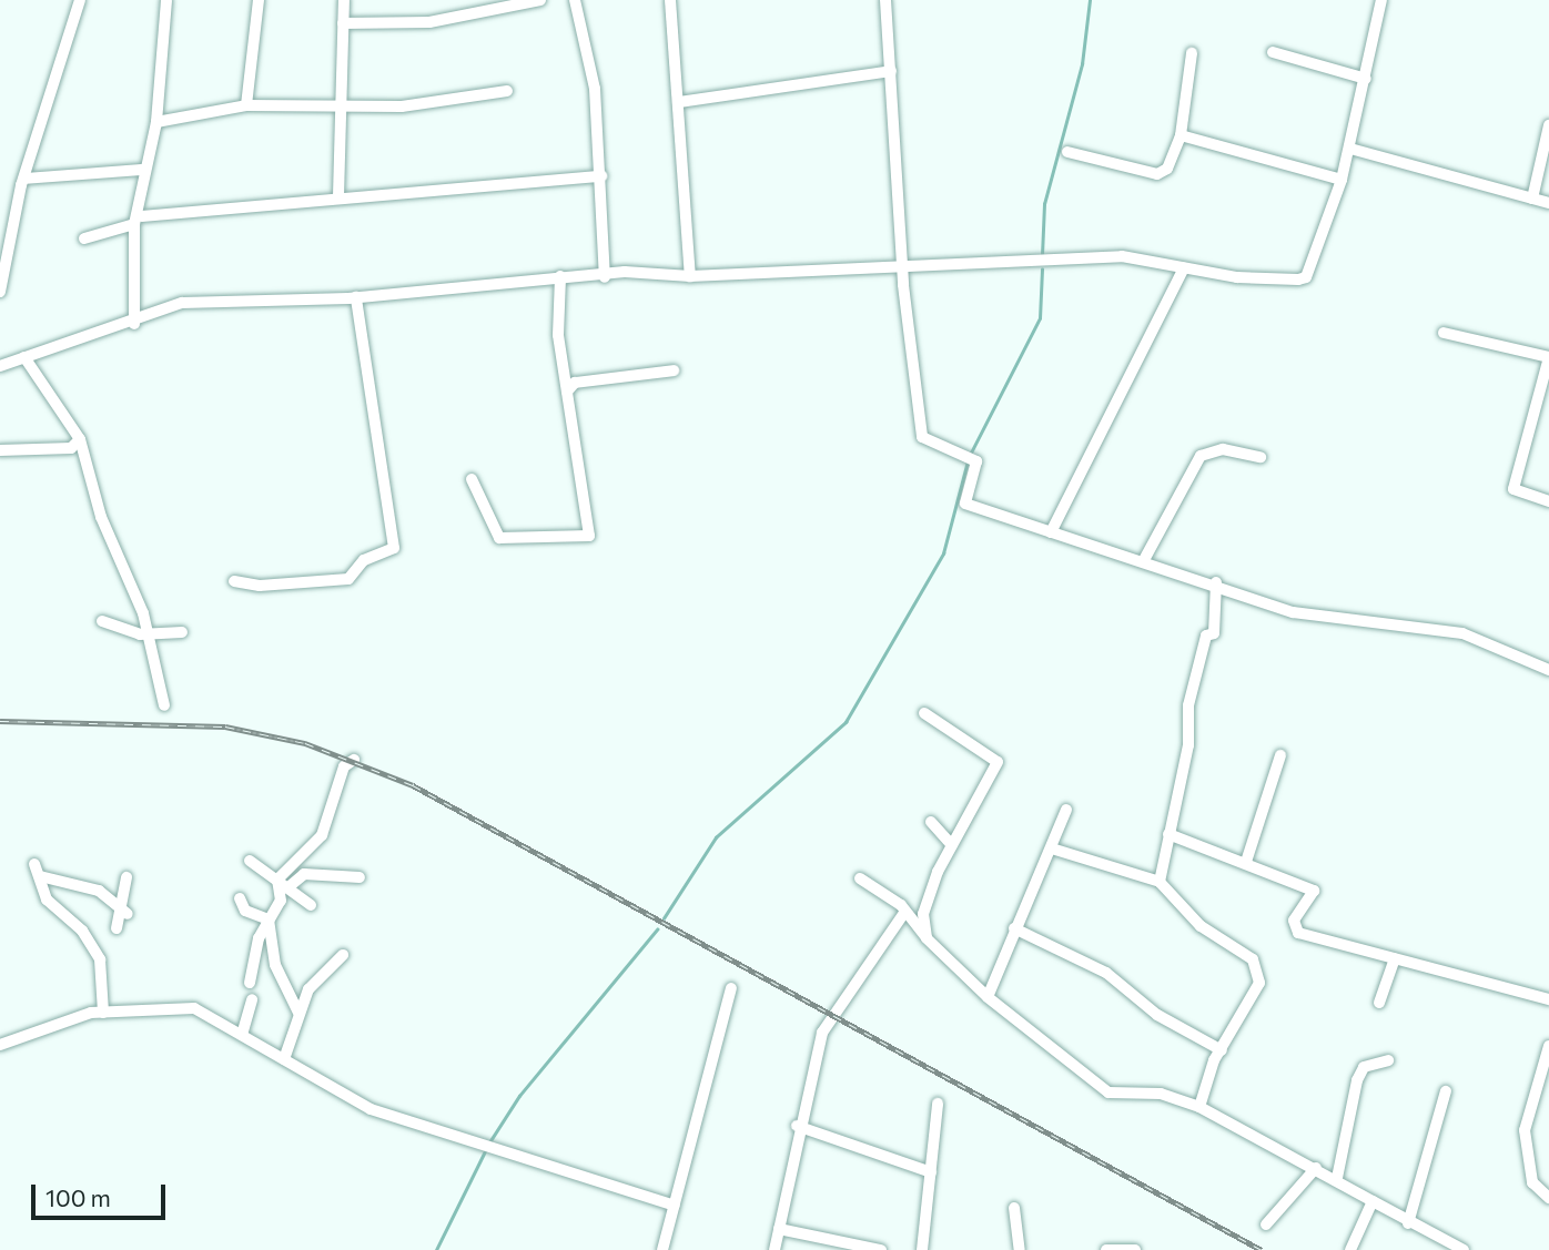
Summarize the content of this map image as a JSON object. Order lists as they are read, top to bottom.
{
  "scale_bar": "100 m"
}
